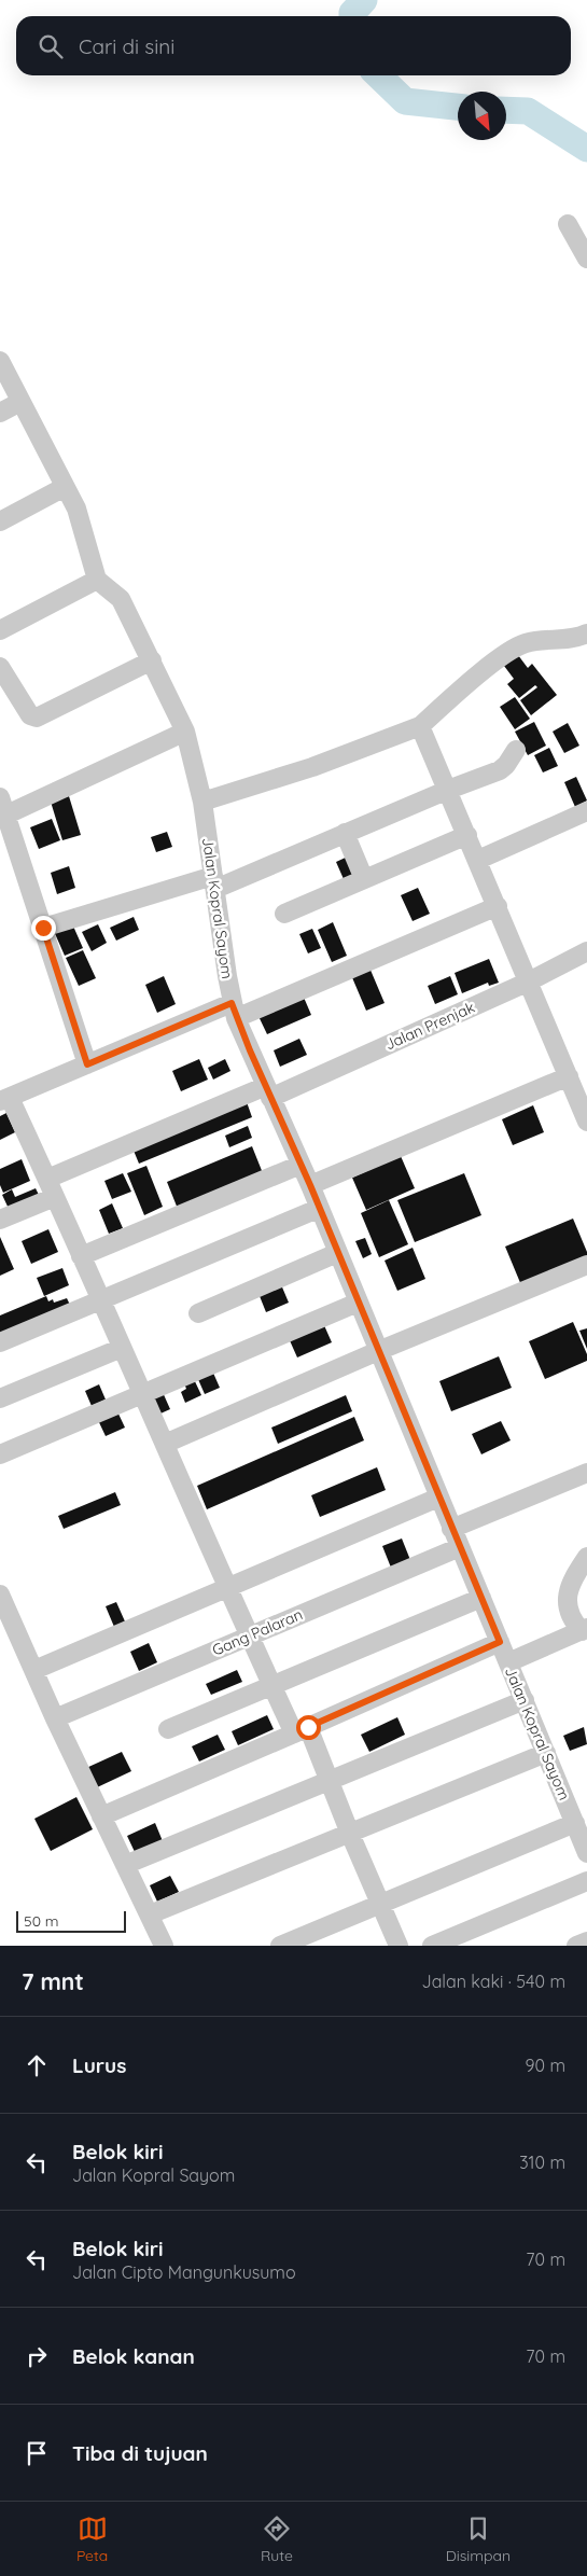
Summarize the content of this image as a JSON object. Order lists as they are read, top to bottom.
{
  "streets": {
    "street": ["Jalan Kopral Sayom", "Jalan Prenjak", "Gang Palaran"]
  },
  "crossings": [
    ["Jalan Kopral Sayom", "Jalan Prenjak"],
    ["Jalan Kopral Sayom", "Gang Palaran"]
  ],
  "scale_bar": "50 m",
  "north": "bottom right",
  "page": {
    "search": "Cari di sini",
    "scale": "50 m",
    "heading": ["7 mnt", "Jalan kaki · 540 m"],
    "list": [
      ["Lurus", "90 m"],
      ["Belok kiri", "Jalan Kopral Sayom", "310 m"],
      ["Belok kiri", "Jalan Cipto Mangunkusumo", "70 m"],
      ["Belok kanan", "70 m"],
      "Tiba di tujuan"
    ],
    "nav": ["Peta", "Rute", "Disimpan"]
  }
}
